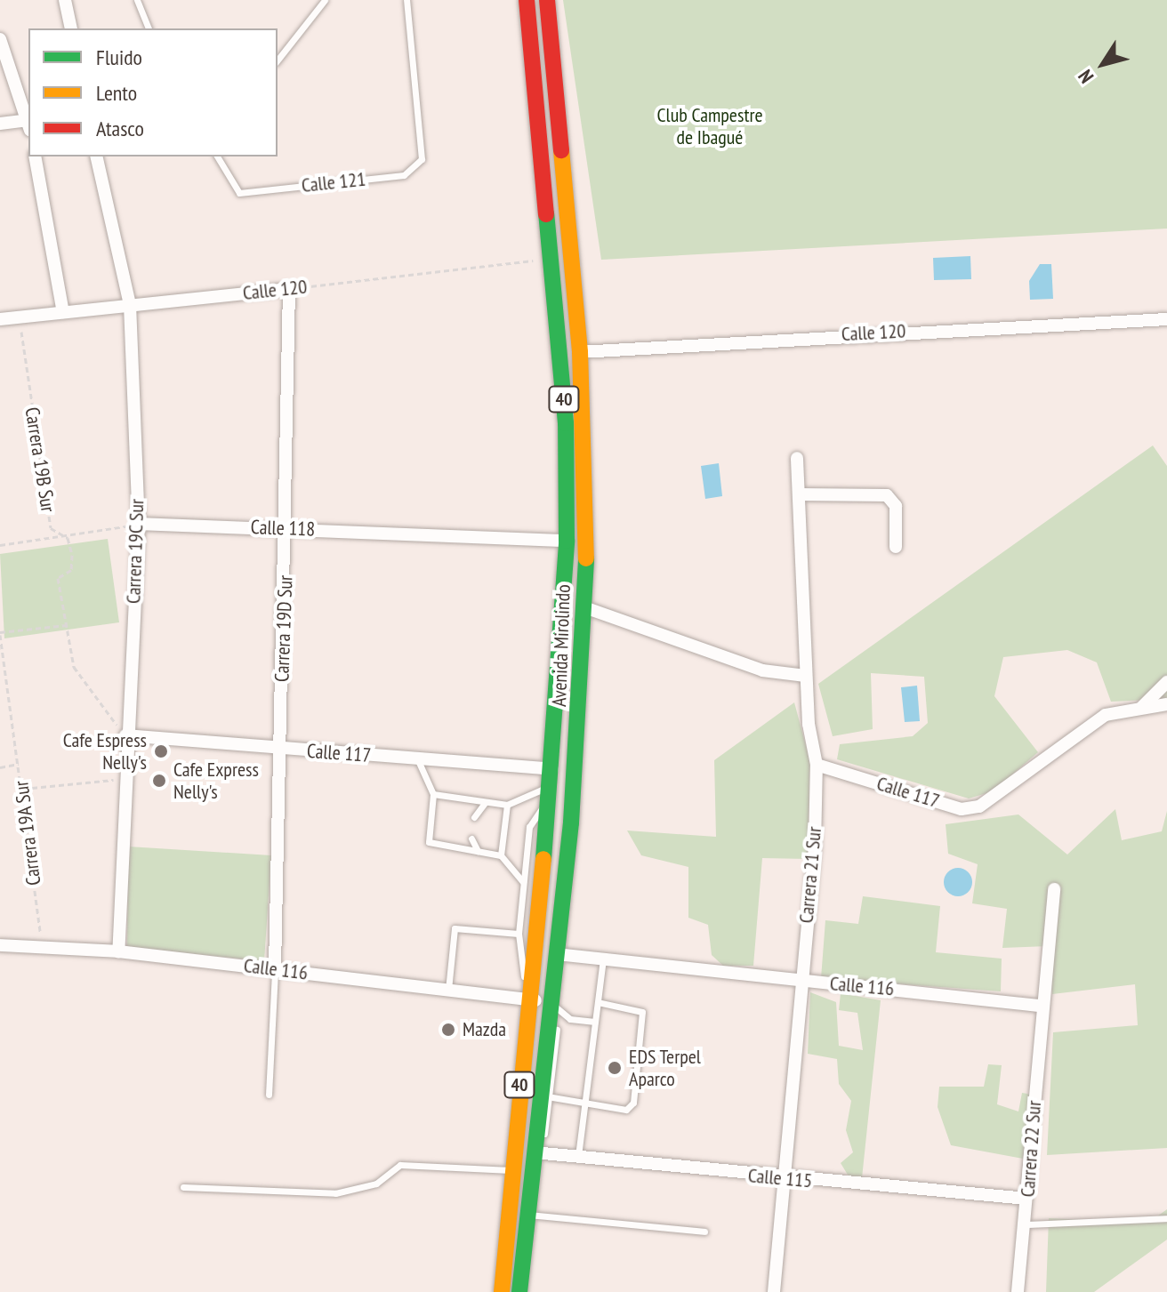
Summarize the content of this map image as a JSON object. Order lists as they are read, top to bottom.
{
  "streets": {
    "main road": ["40", "Avenida Mirolindo"],
    "street": [
      "Calle 120",
      "Calle 118",
      "Carrera 19C Sur",
      "Carrera 19D Sur",
      "Calle 117",
      "Carrera 21 Sur",
      "Calle 116",
      "Carrera 22 Sur",
      "Calle 115"
    ],
    "lane": ["Calle 121"],
    "path": ["Carrera 19B Sur", "Carrera 19A Sur"]
  },
  "crossings": [
    ["Calle 120", "Carrera 19B Sur"],
    ["Calle 120", "Carrera 19C Sur"],
    ["Calle 120", "Carrera 19D Sur"],
    ["Calle 120", "Avenida Mirolindo"],
    ["Carrera 19B Sur", "Carrera 19C Sur"],
    ["Carrera 19B Sur", "Calle 117"],
    ["Calle 118", "Carrera 19C Sur"],
    ["Calle 118", "Carrera 19D Sur"],
    ["Calle 118", "Avenida Mirolindo"],
    ["Carrera 19C Sur", "Calle 117"],
    ["Carrera 19C Sur", "Calle 116"],
    ["Carrera 19D Sur", "Calle 117"],
    ["Carrera 19D Sur", "Calle 116"],
    ["Avenida Mirolindo", "Calle 117"],
    ["Avenida Mirolindo", "Calle 116"],
    ["Avenida Mirolindo", "Calle 115"],
    ["Calle 117", "Carrera 21 Sur"],
    ["Carrera 19A Sur", "Calle 116"],
    ["Carrera 21 Sur", "Calle 116"],
    ["Carrera 21 Sur", "Calle 115"],
    ["Calle 116", "Carrera 22 Sur"],
    ["Carrera 22 Sur", "Calle 115"]
  ],
  "parks": ["Club Campestre de Ibagué"],
  "places": [
    "Cafe Espress Nelly's",
    "Cafe Express Nelly's",
    "Mazda",
    "EDS Terpel Aparco"
  ],
  "legend": ["Fluido", "Lento", "Atasco"],
  "north": "bottom left"
}
